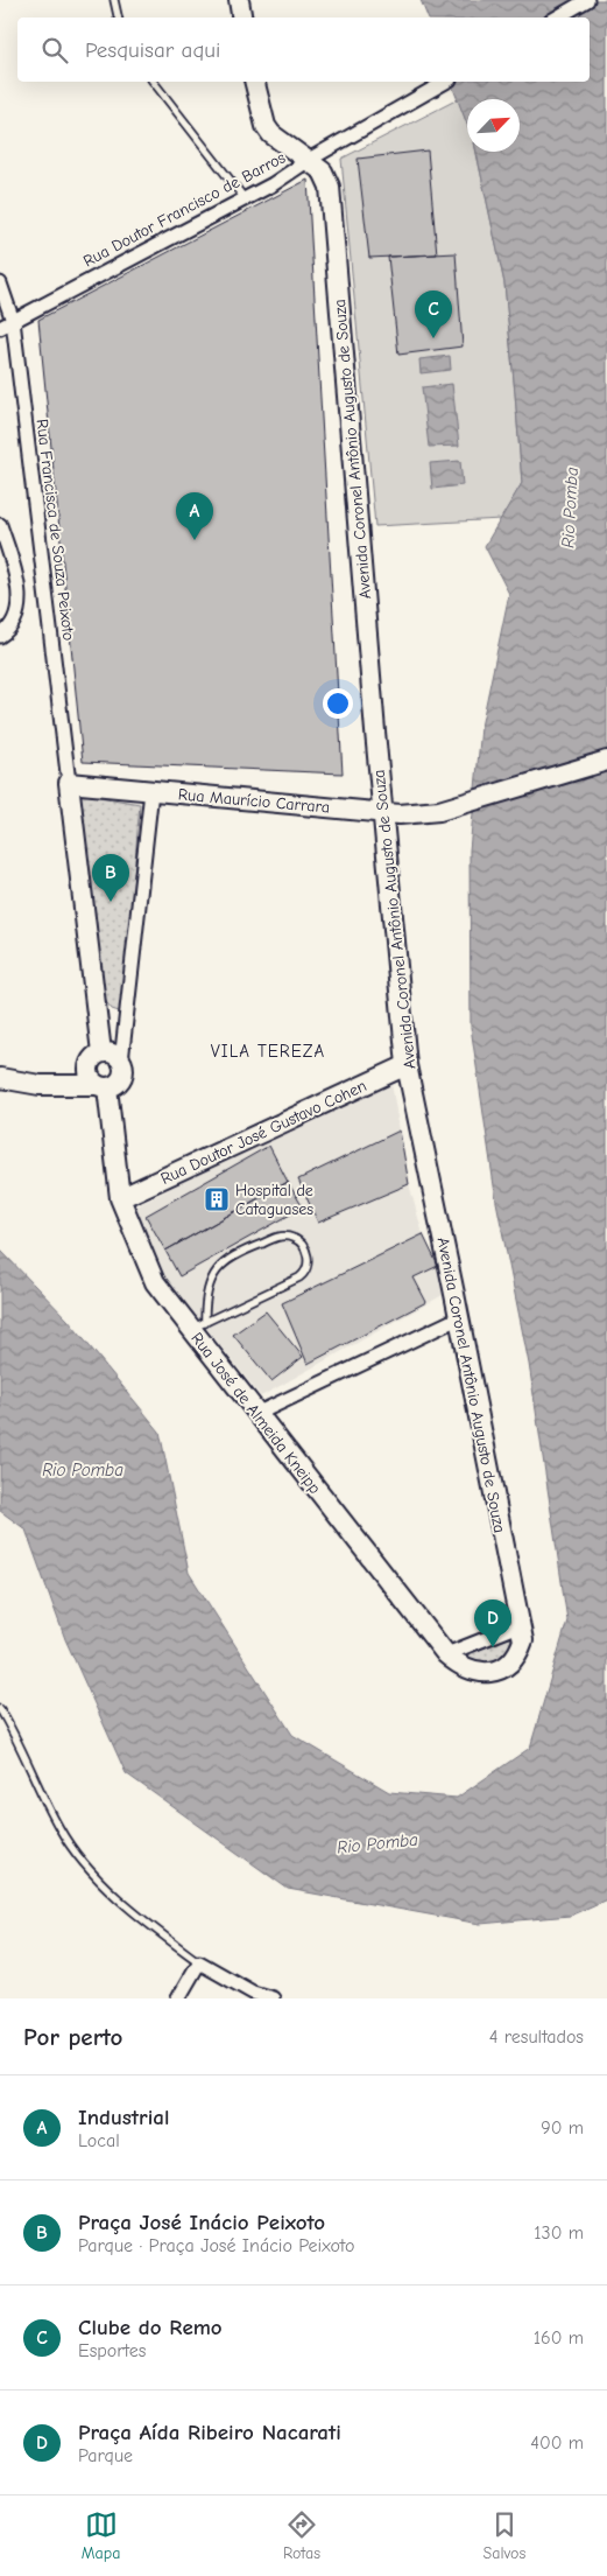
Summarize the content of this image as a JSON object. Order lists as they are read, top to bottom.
{
  "streets": {
    "street": [
      "Rua Doutor Francisco de Barros",
      "Avenida Coronel Antônio Augusto de Souza",
      "Rua Francisca de Souza Peixoto",
      "Rua Maurício Carrara",
      "Rua Doutor José Gustavo Cohen",
      "Rua José de Almeida Kneipp"
    ]
  },
  "crossings": [
    ["Rua Doutor Francisco de Barros", "Avenida Coronel Antônio Augusto de Souza"],
    ["Rua Doutor Francisco de Barros", "Rua Francisca de Souza Peixoto"],
    ["Avenida Coronel Antônio Augusto de Souza", "Rua Maurício Carrara"],
    ["Avenida Coronel Antônio Augusto de Souza", "Rua Doutor José Gustavo Cohen"],
    ["Avenida Coronel Antônio Augusto de Souza", "Rua José de Almeida Kneipp"],
    ["Rua Francisca de Souza Peixoto", "Rua Maurício Carrara"],
    ["Rua Doutor José Gustavo Cohen", "Rua José de Almeida Kneipp"]
  ],
  "districts": ["VILA TEREZA"],
  "water": ["Rio Pomba"],
  "places": {
    "building": ["Hospital de Cataguases"]
  },
  "north": "top right",
  "page": {
    "search": "Pesquisar aqui",
    "pins": [
      "C",
      "A",
      "B",
      "D"
    ],
    "heading": ["Por perto", "4 resultados"],
    "list": [
      {
        "mark": "A",
        "name": "Industrial",
        "note": "Local",
        "value": "90 m"
      },
      {
        "mark": "B",
        "name": "Praça José Inácio Peixoto",
        "note": "Parque · Praça José Inácio Peixoto",
        "value": "130 m"
      },
      {
        "mark": "C",
        "name": "Clube do Remo",
        "note": "Esportes",
        "value": "160 m"
      },
      {
        "mark": "D",
        "name": "Praça Aída Ribeiro Nacarati",
        "note": "Parque",
        "value": "400 m"
      }
    ],
    "nav": ["Mapa", "Rotas", "Salvos"]
  }
}
